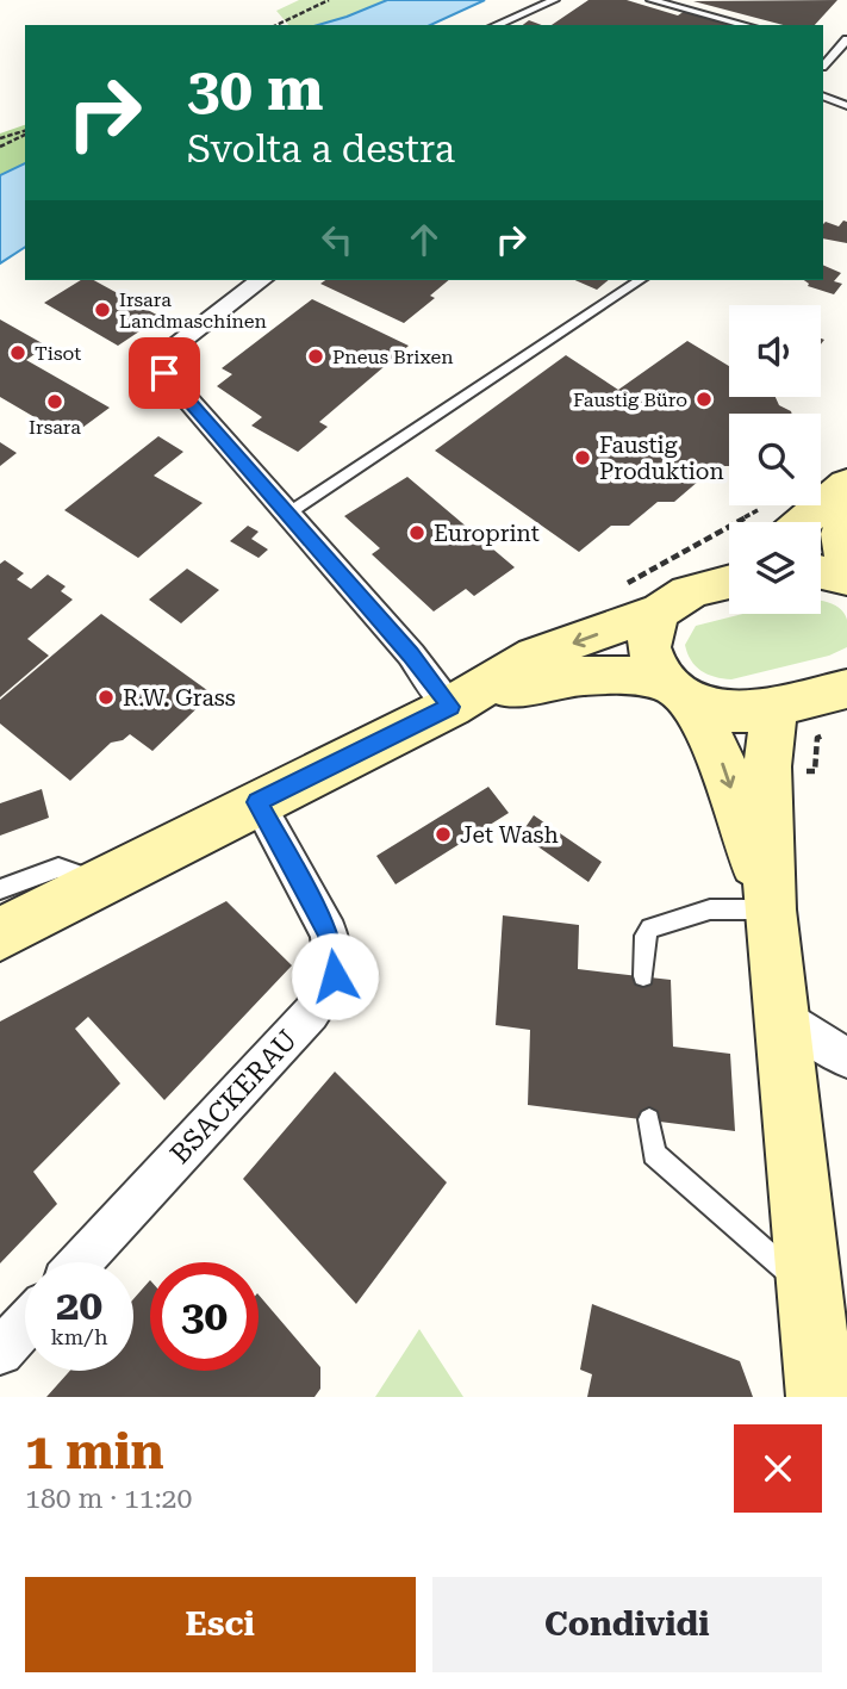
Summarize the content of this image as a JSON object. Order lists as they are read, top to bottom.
{
  "streets": {
    "street": ["BSACKERAU"]
  },
  "places": [
    "Irsara Landmaschinen",
    "Tisot",
    "Pneus Brixen",
    "Faustig Büro",
    "Irsara",
    "Faustig Produktion",
    "Europrint",
    "R.W. Grass",
    "Jet Wash"
  ],
  "page": {
    "turn": ["30 m", "Svolta a destra"],
    "speed": "20 km/h",
    "limit": "30",
    "heading": ["1 min", "180 m · 11:20"],
    "buttons": ["Esci", "Condividi"]
  }
}
